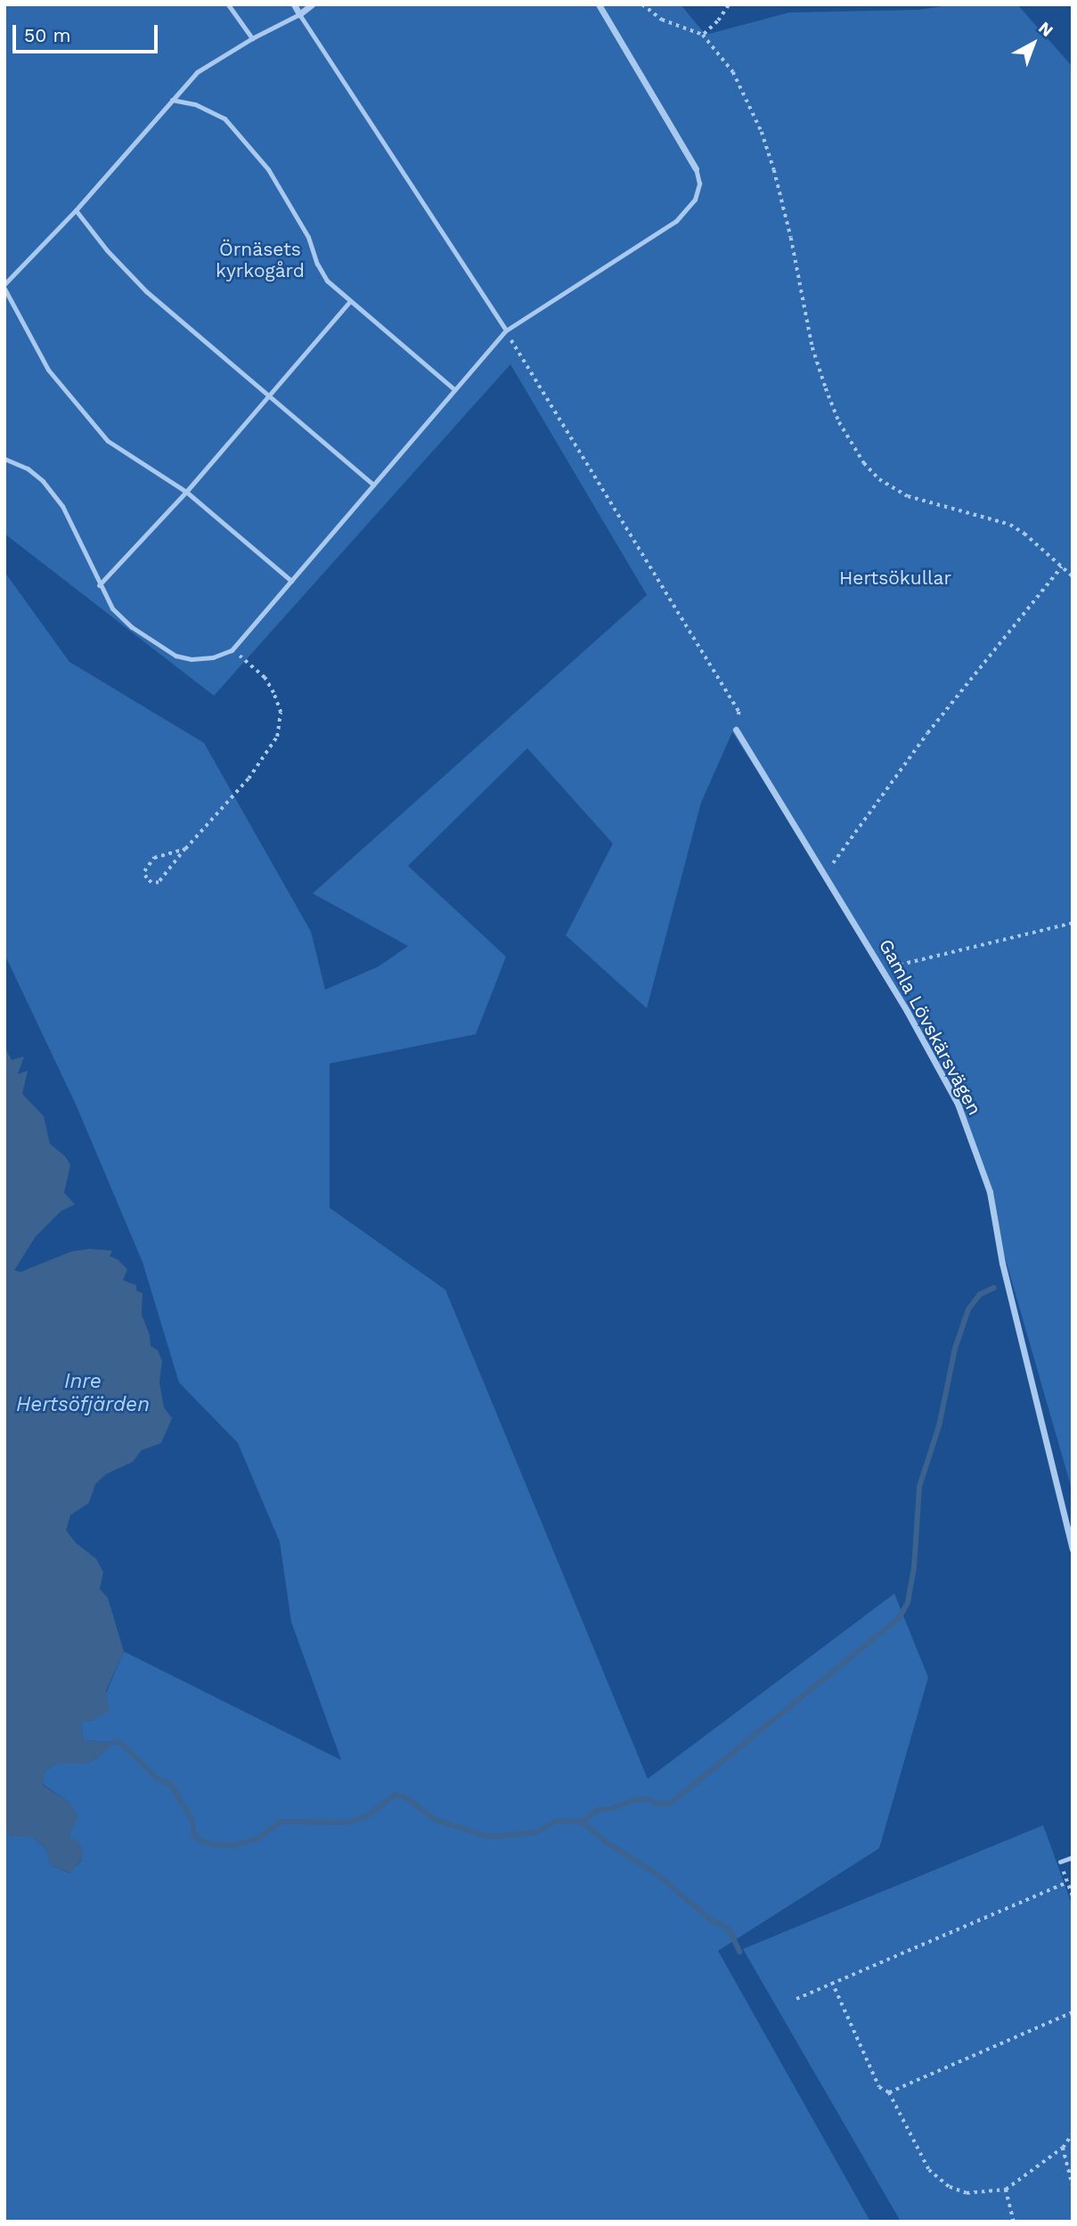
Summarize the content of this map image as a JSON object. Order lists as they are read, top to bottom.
{
  "streets": {
    "street": ["Gamla Lövskärsvägen"]
  },
  "water": ["Inre Hertsöfjärden"],
  "parks": ["Örnäsets kyrkogård", "Hertsökullar"],
  "scale_bar": "50 m",
  "north": "top right"
}
